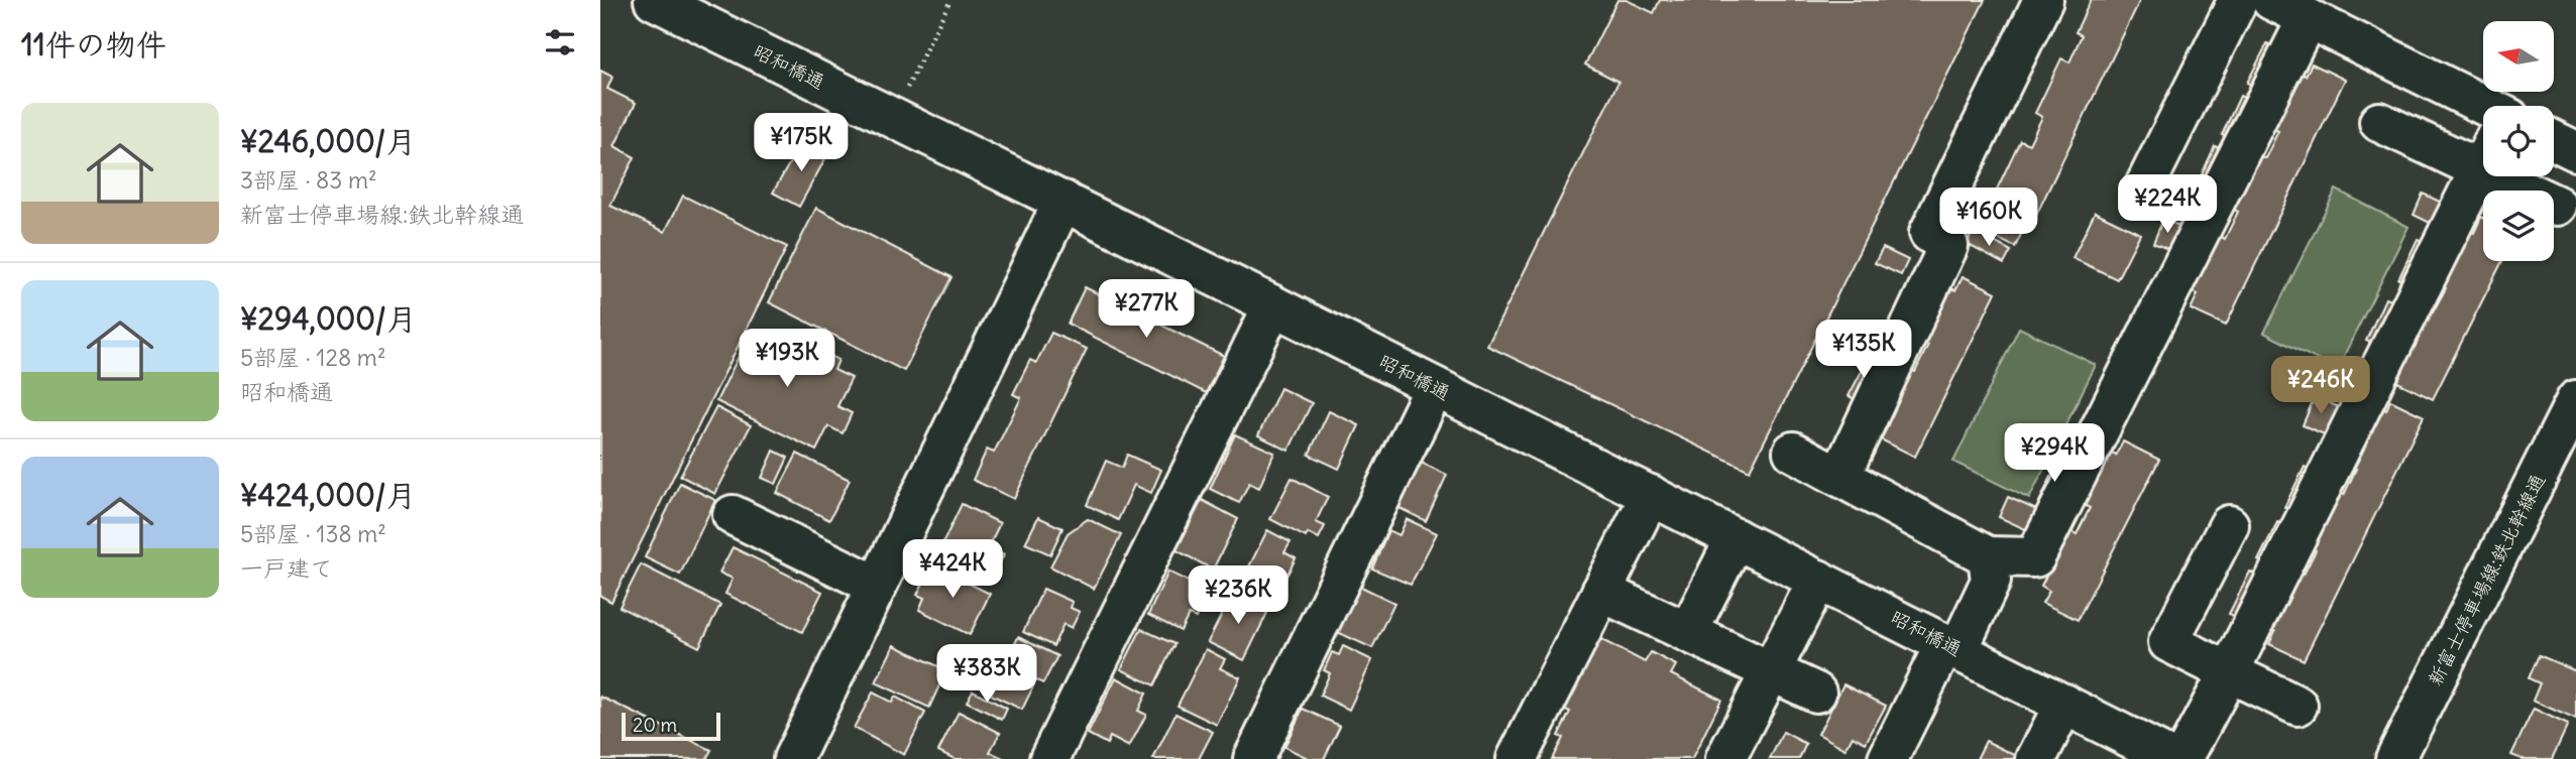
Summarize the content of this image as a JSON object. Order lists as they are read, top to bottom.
{
  "streets": {
    "street": ["昭和橋通", "新富士停車場線:鉄北幹線通"]
  },
  "scale_bar": "20 m",
  "north": "left",
  "page": {
    "heading": "11件の物件",
    "list": [
      {
        "name": "¥246,000/月",
        "note": "3部屋 · 83 m² · 新富士停車場線:鉄北幹線通"
      },
      {
        "name": "¥294,000/月",
        "note": "5部屋 · 128 m² · 昭和橋通"
      },
      {
        "name": "¥424,000/月",
        "note": "5部屋 · 138 m² · 一戸建て"
      }
    ],
    "price": [
      "¥175K",
      "¥224K",
      "¥160K",
      "¥277K",
      "¥135K",
      "¥193K",
      "¥246K",
      "¥294K",
      "¥424K",
      "¥236K",
      "¥383K"
    ],
    "scale": "20 m"
  }
}
